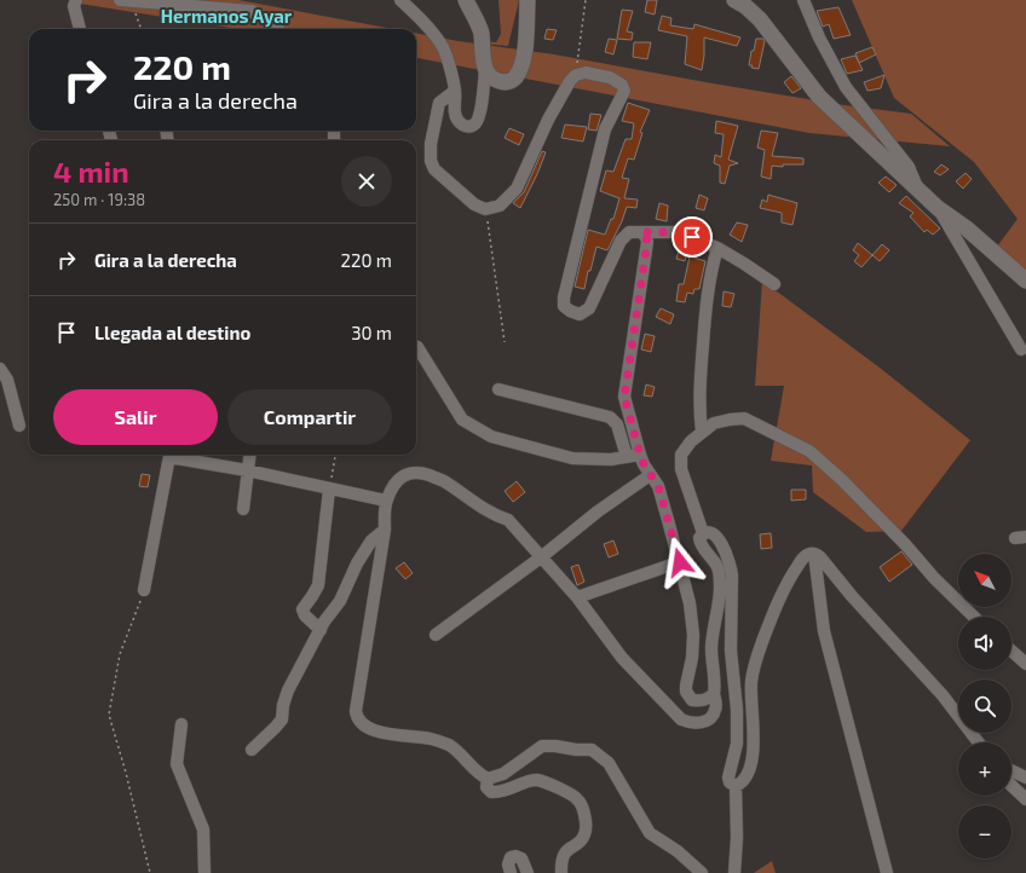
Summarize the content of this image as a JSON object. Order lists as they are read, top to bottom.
{
  "districts": ["Hermanos Ayar"],
  "north": "top left",
  "page": {
    "turn": ["220 m", "Gira a la derecha"],
    "heading": ["4 min", "250 m · 19:38"],
    "list": [
      {
        "name": "Gira a la derecha",
        "value": "220 m"
      },
      {
        "name": "Llegada al destino",
        "value": "30 m"
      }
    ],
    "buttons": ["Salir", "Compartir"],
    "map_buttons": ["+", "−"]
  }
}
